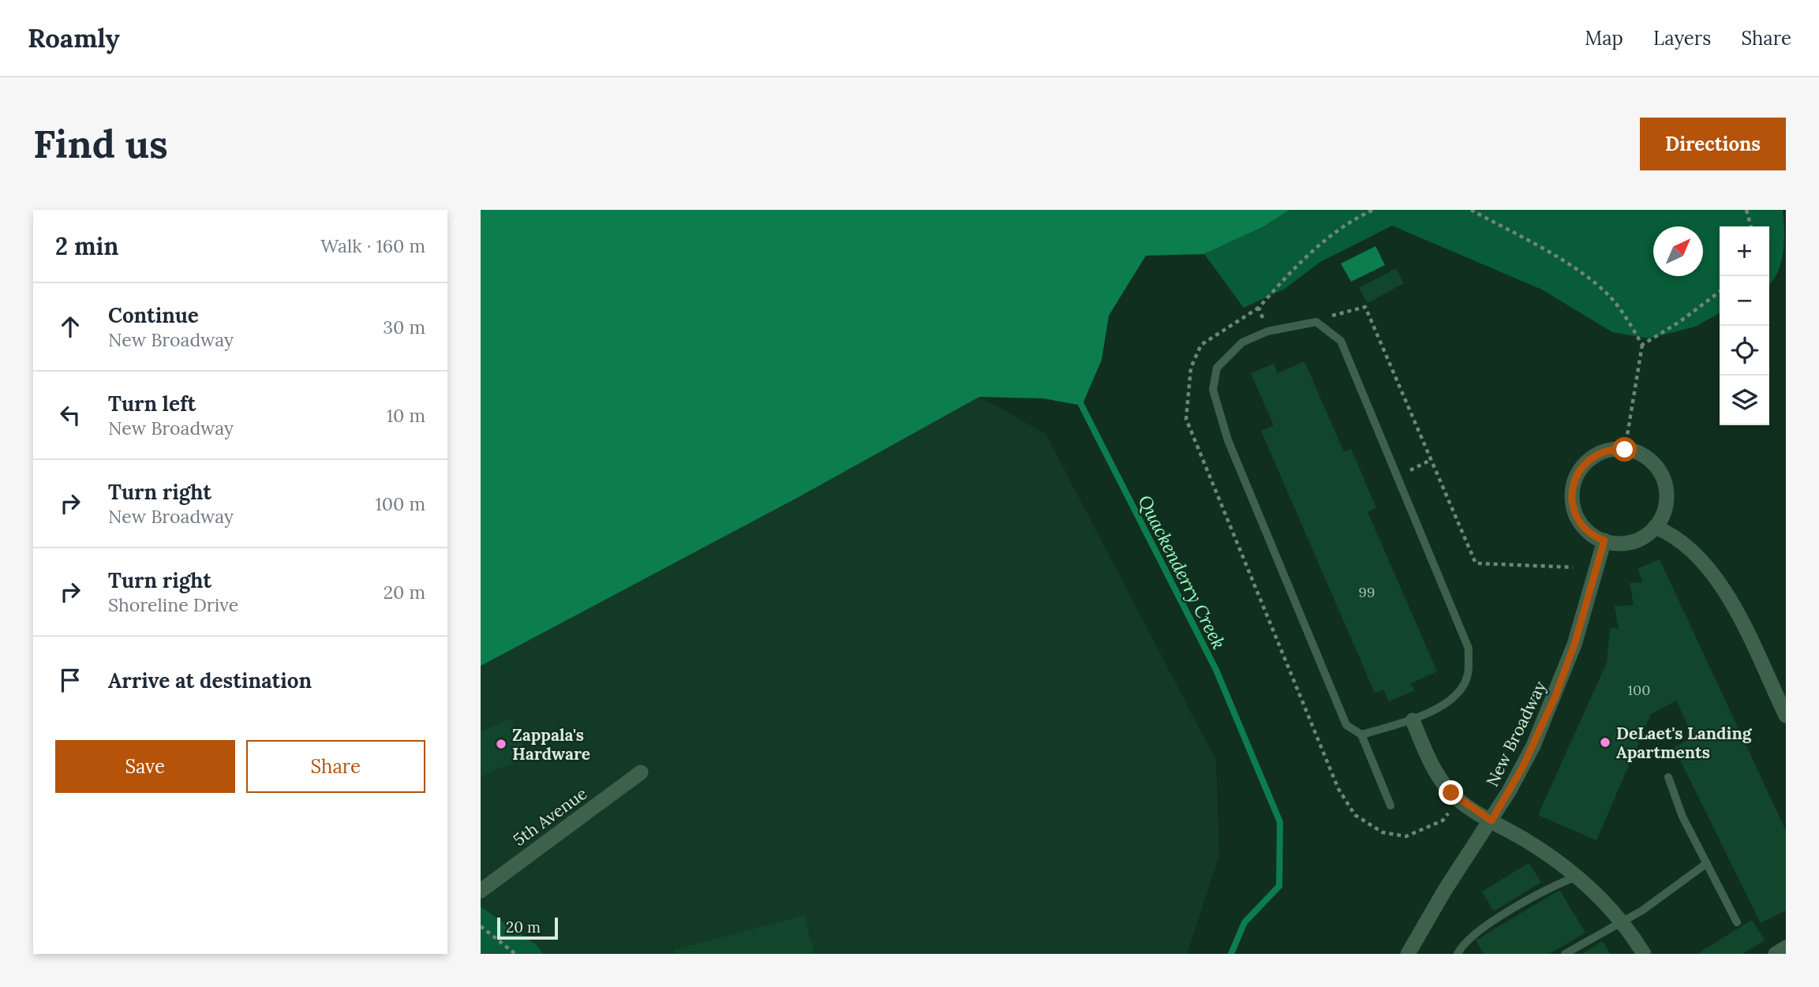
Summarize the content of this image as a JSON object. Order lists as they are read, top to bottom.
{
  "streets": {
    "street": ["New Broadway", "5th Avenue"]
  },
  "water": ["Quackenderry Creek"],
  "places": ["DeLaet's Landing Apartments", "Zappala's Hardware"],
  "house_numbers": ["99", "100"],
  "scale_bar": "20 m",
  "north": "top right",
  "page": {
    "header": "Roamly",
    "nav": ["Map", "Layers", "Share"],
    "buttons": [
      "Directions",
      ["Save", "Share"]
    ],
    "title": "Find us",
    "heading": ["2 min", "Walk · 160 m"],
    "map_buttons": ["+", "−"],
    "list": [
      ["Continue", "New Broadway", "30 m"],
      ["Turn left", "New Broadway", "10 m"],
      ["Turn right", "New Broadway", "100 m"],
      ["Turn right", "Shoreline Drive", "20 m"],
      "Arrive at destination"
    ],
    "scale": "20 m"
  }
}
